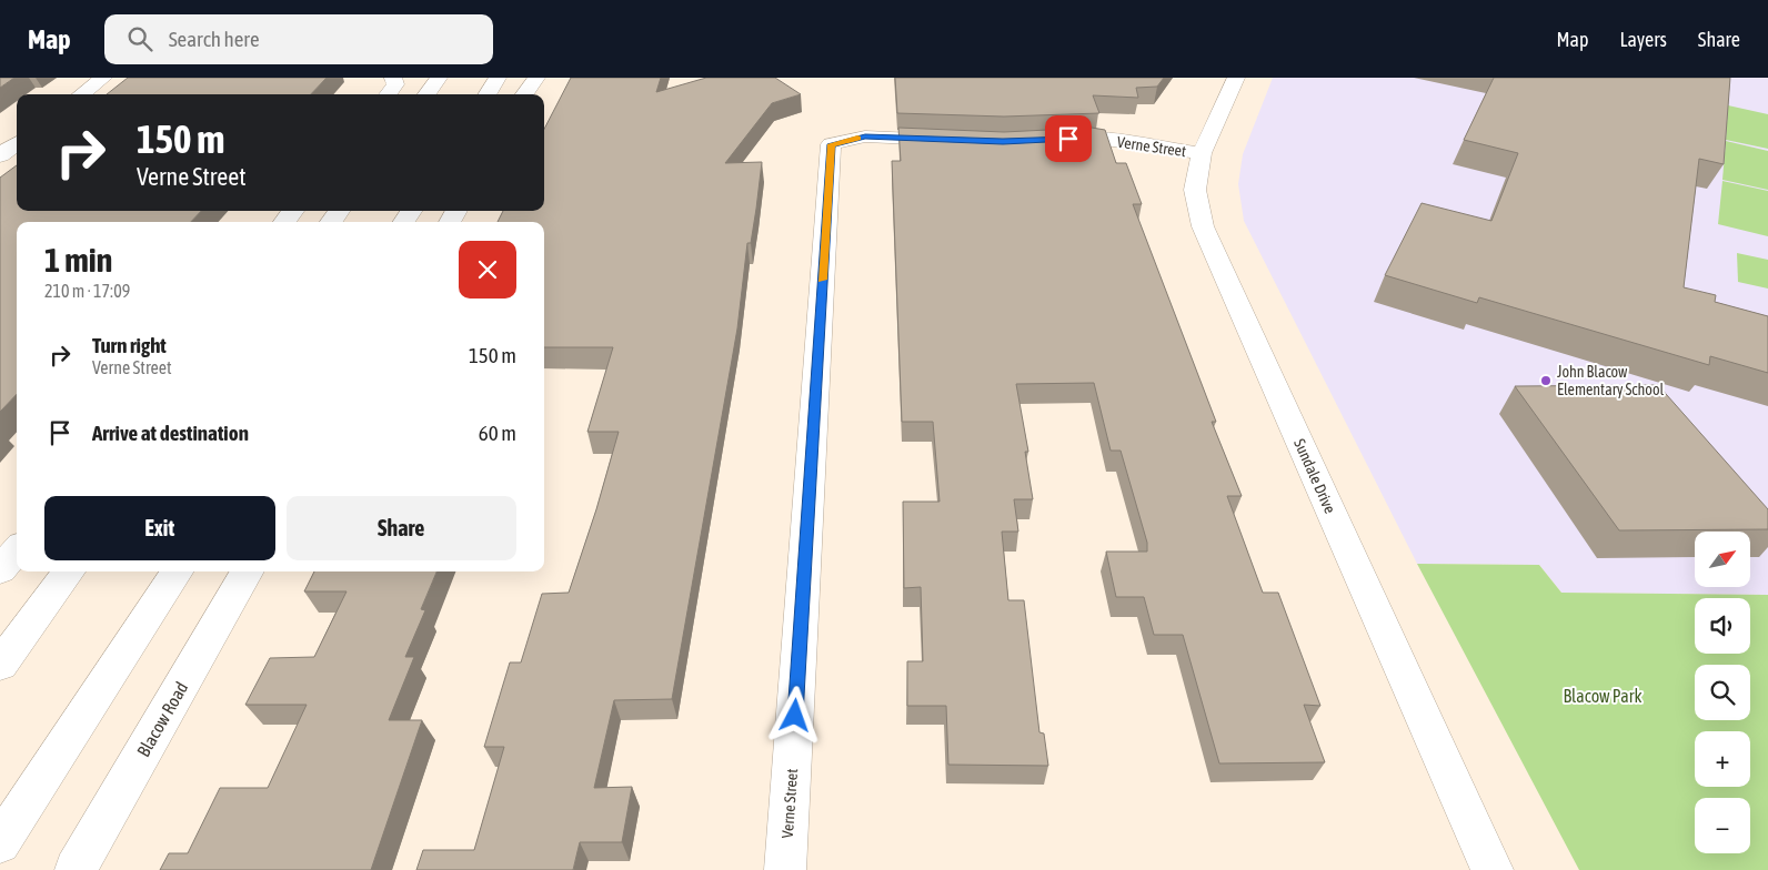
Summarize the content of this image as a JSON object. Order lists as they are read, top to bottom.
{
  "streets": {
    "street": ["Verne Street", "Sundale Drive", "Blacow Road"]
  },
  "crossings": [
    ["Verne Street", "Sundale Drive"]
  ],
  "parks": ["Blacow Park"],
  "places": ["John Blacow Elementary School"],
  "north": "top right",
  "page": {
    "header": "Map",
    "search": "Search here",
    "nav": ["Map", "Layers", "Share"],
    "turn": ["150 m", "Verne Street"],
    "heading": ["1 min", "210 m · 17:09"],
    "list": [
      {
        "name": "Turn right",
        "note": "Verne Street",
        "value": "150 m"
      },
      {
        "name": "Arrive at destination",
        "value": "60 m"
      }
    ],
    "buttons": ["Exit", "Share"],
    "map_buttons": ["+", "−"]
  }
}
